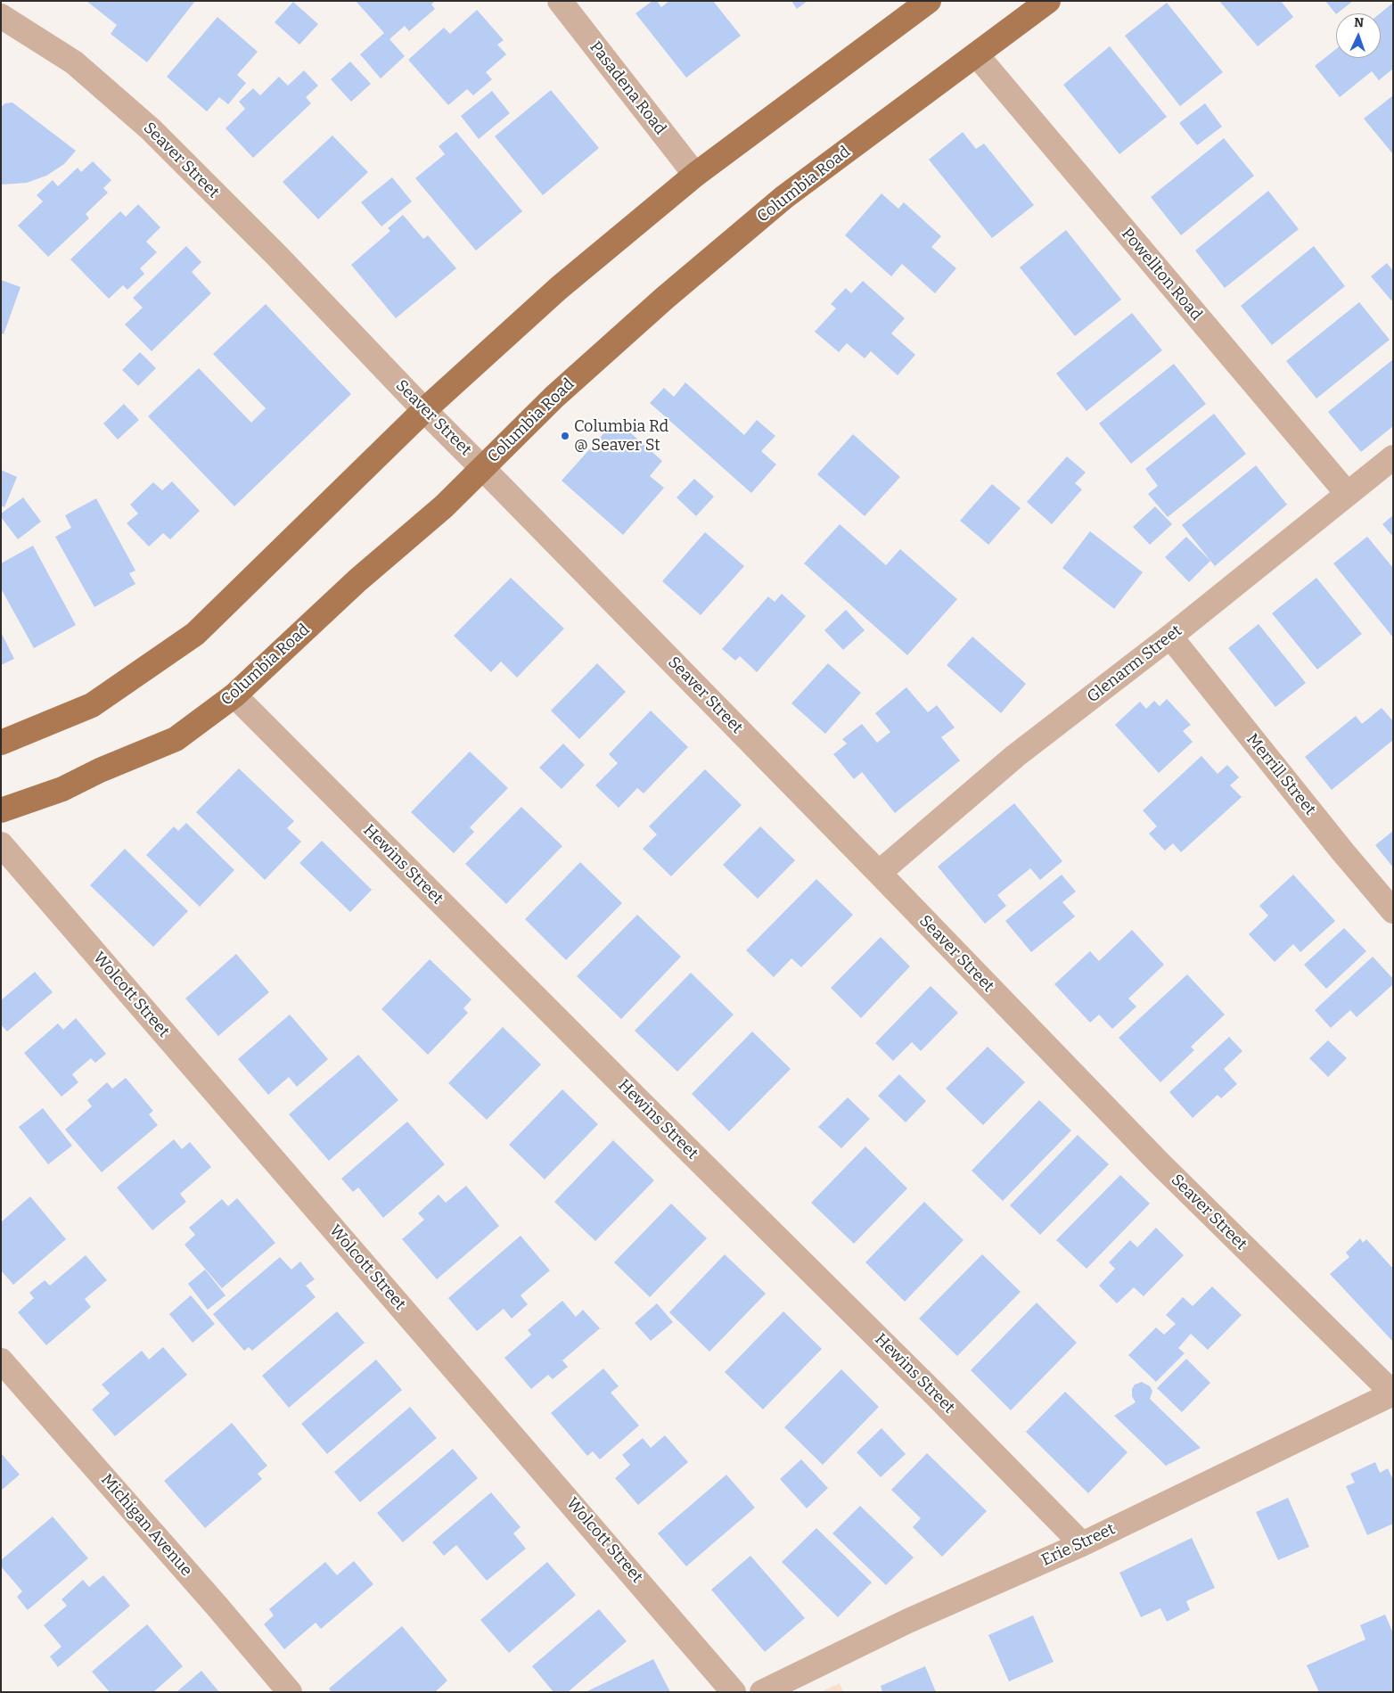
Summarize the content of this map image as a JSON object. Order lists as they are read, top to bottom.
{
  "streets": {
    "main road": ["Columbia Road"],
    "street": [
      "Pasadena Road",
      "Seaver Street",
      "Powellton Road",
      "Glenarm Street",
      "Merrill Street",
      "Hewins Street",
      "Wolcott Street",
      "Michigan Avenue",
      "Erie Street"
    ]
  },
  "crossings": [
    ["Seaver Street", "Columbia Road"],
    ["Seaver Street", "Glenarm Street"],
    ["Seaver Street", "Erie Street"],
    ["Columbia Road", "Powellton Road"],
    ["Columbia Road", "Hewins Street"],
    ["Powellton Road", "Glenarm Street"],
    ["Glenarm Street", "Merrill Street"],
    ["Hewins Street", "Erie Street"]
  ],
  "places": ["Columbia Rd @ Seaver St"],
  "north": "top"
}
